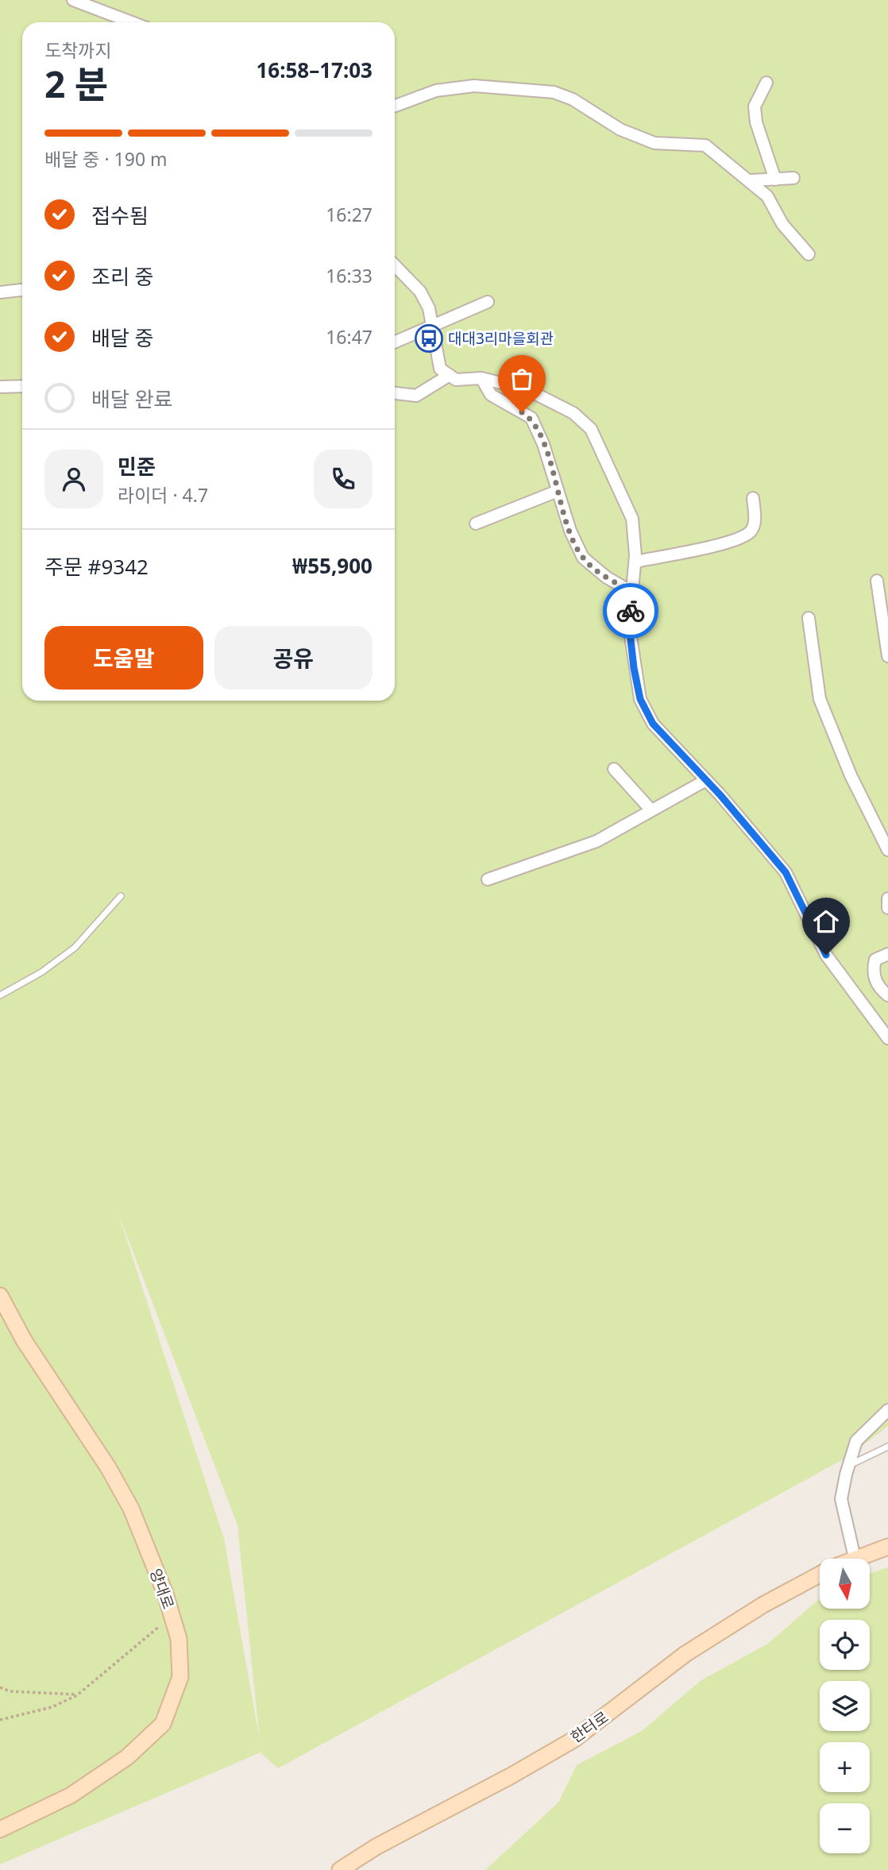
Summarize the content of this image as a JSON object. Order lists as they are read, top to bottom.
{
  "streets": {
    "street": ["양대로", "한터로"]
  },
  "places": {
    "bus stop": ["대대3리마을회관"]
  },
  "north": "bottom",
  "page": {
    "heading": ["2 분", "도착까지", "16:58–17:03"],
    "panel": [
      "민준",
      "라이더 · 4.7",
      "주문 #9342",
      "₩55,900"
    ],
    "bar": "배달 중 · 190 m",
    "list": [
      ["접수됨", "16:27"],
      ["조리 중", "16:33"],
      ["배달 중", "16:47"],
      "배달 완료"
    ],
    "buttons": ["도움말", "공유"],
    "map_buttons": ["+", "−"]
  }
}
